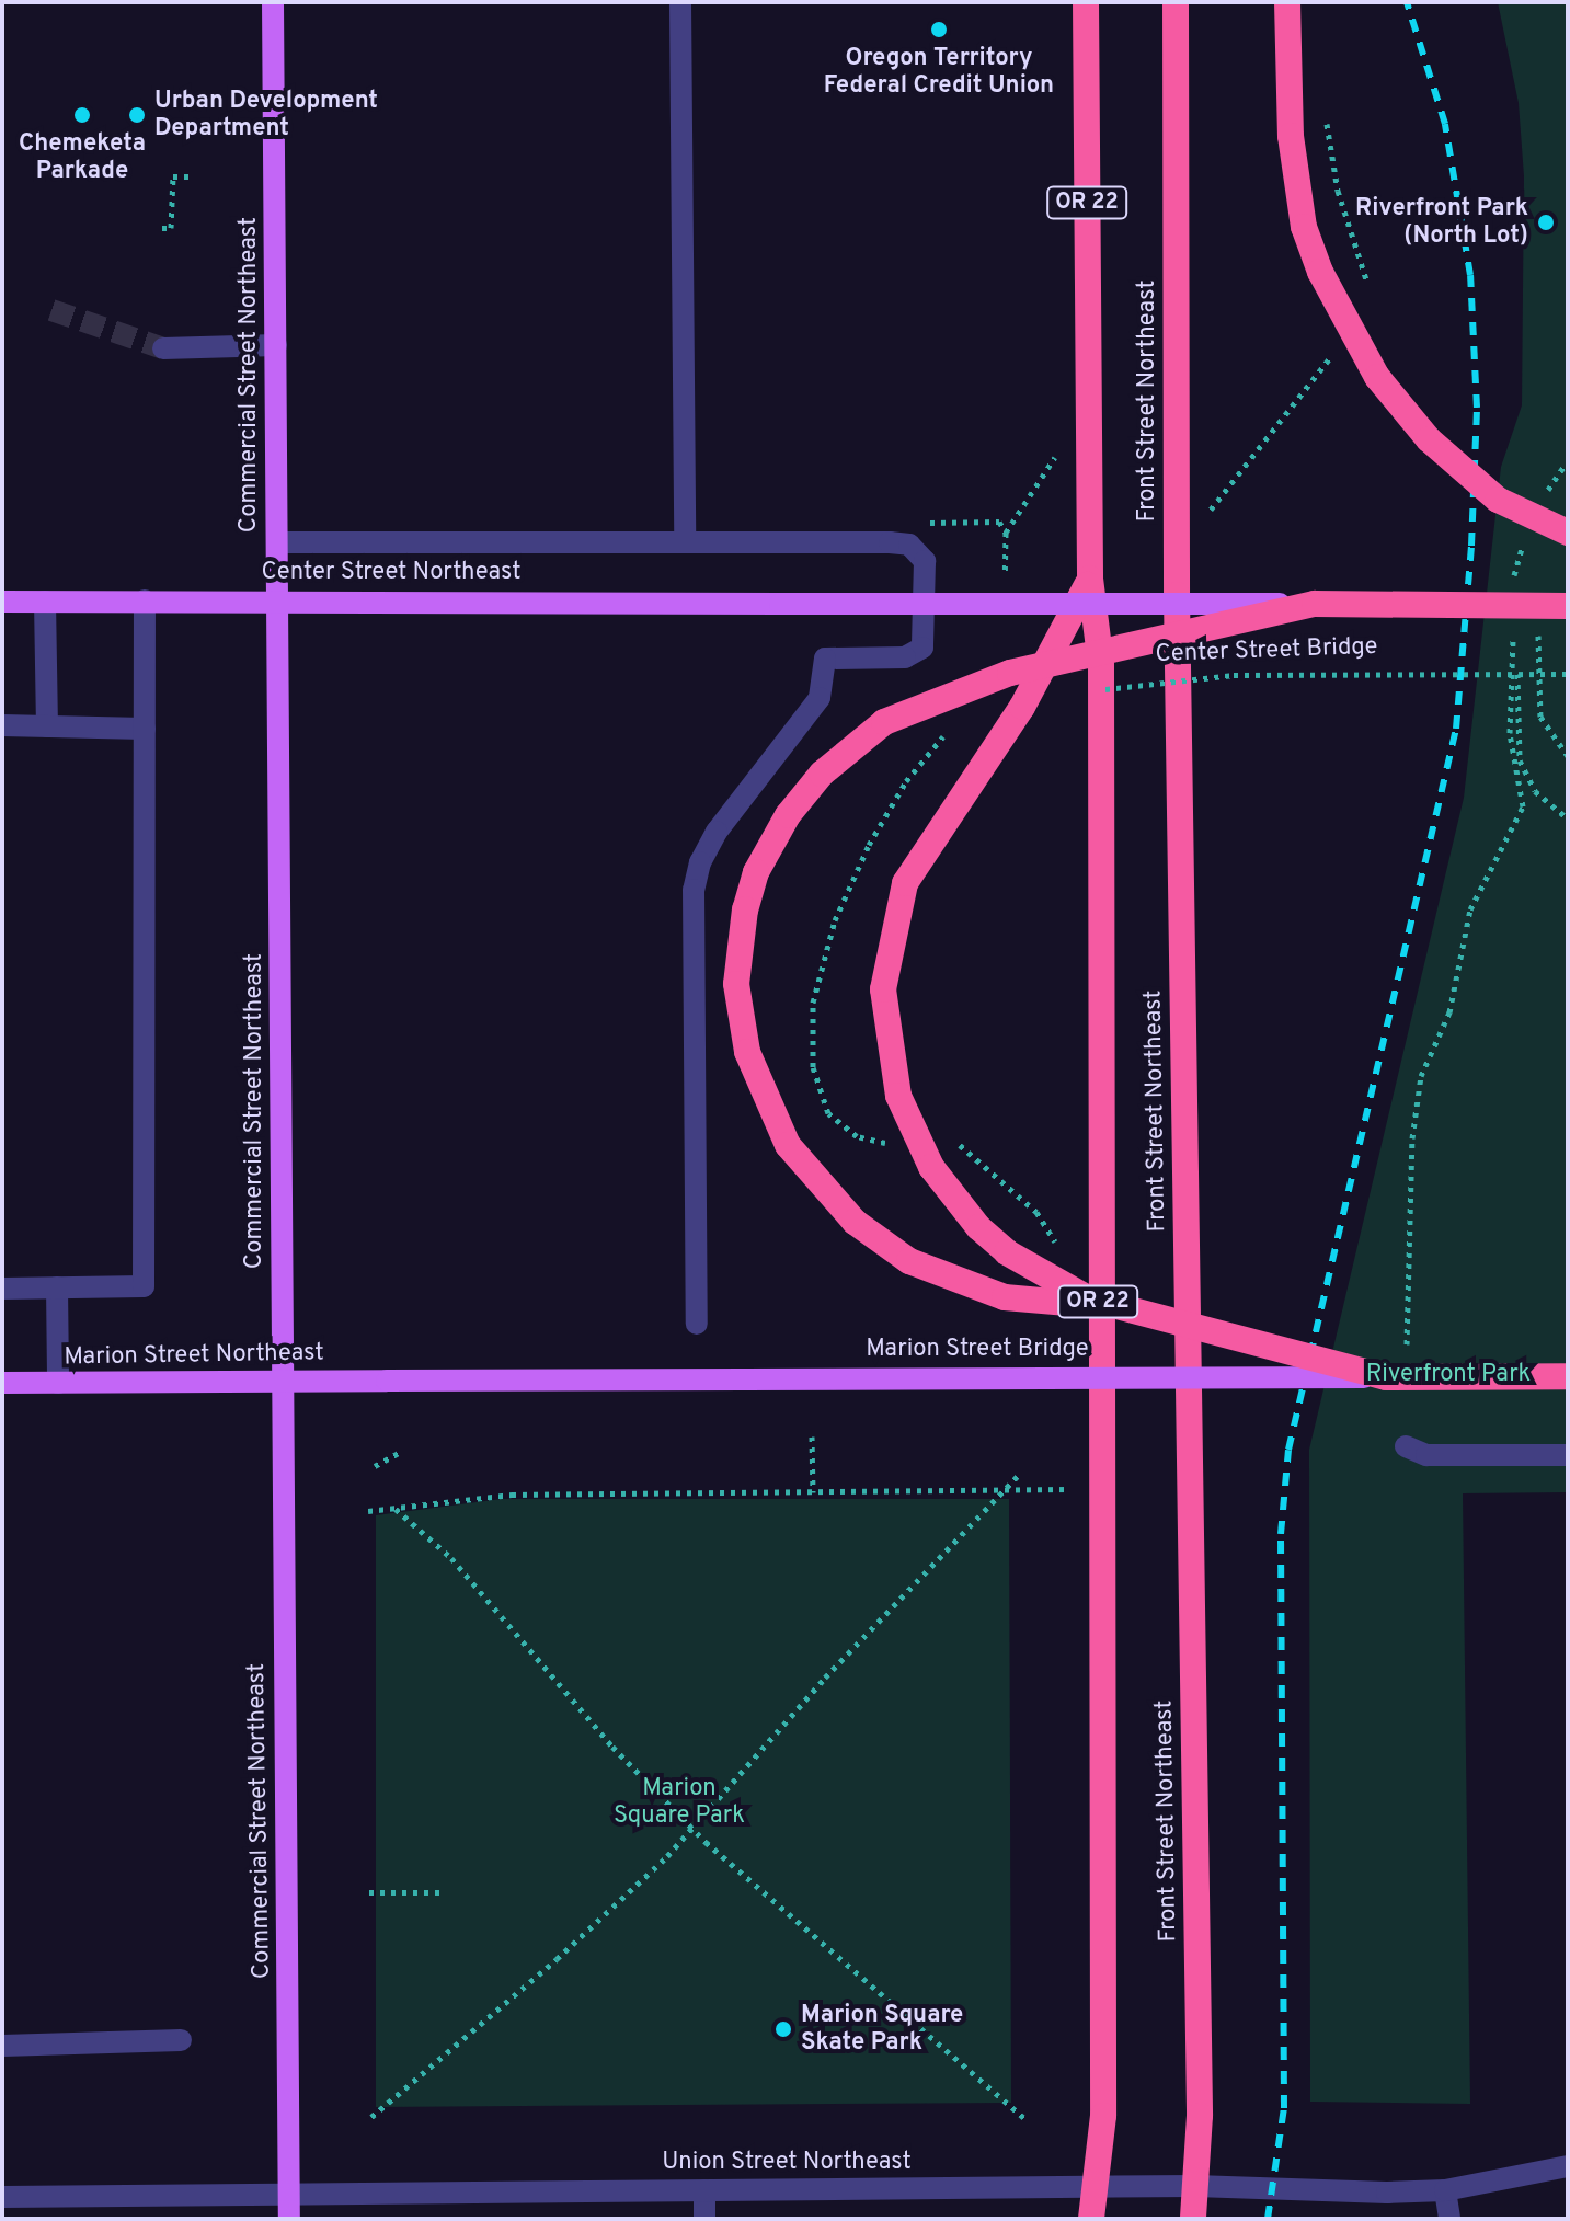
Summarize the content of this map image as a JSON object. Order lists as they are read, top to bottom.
{
  "streets": {
    "highway": [
      "OR 22",
      "Front Street Northeast",
      "Center Street Bridge",
      "Marion Street Bridge"
    ],
    "main road": ["Commercial Street Northeast", "Center Street Northeast", "Marion Street Northeast"],
    "street": ["Union Street Northeast"]
  },
  "crossings": [
    ["OR 22", "Marion Street Bridge"],
    ["Commercial Street Northeast", "Center Street Northeast"],
    ["Commercial Street Northeast", "Marion Street Northeast"],
    ["Commercial Street Northeast", "Union Street Northeast"],
    ["Front Street Northeast", "Union Street Northeast"],
    ["Center Street Northeast", "Center Street Bridge"],
    ["Marion Street Bridge", "Marion Street Northeast"]
  ],
  "parks": ["Riverfront Park", "Marion Square Park"],
  "places": [
    "Oregon Territory Federal Credit Union",
    "Chemeketa Parkade",
    "Urban Development Department",
    "Riverfront Park (North Lot)",
    "Marion Square Skate Park"
  ]
}
